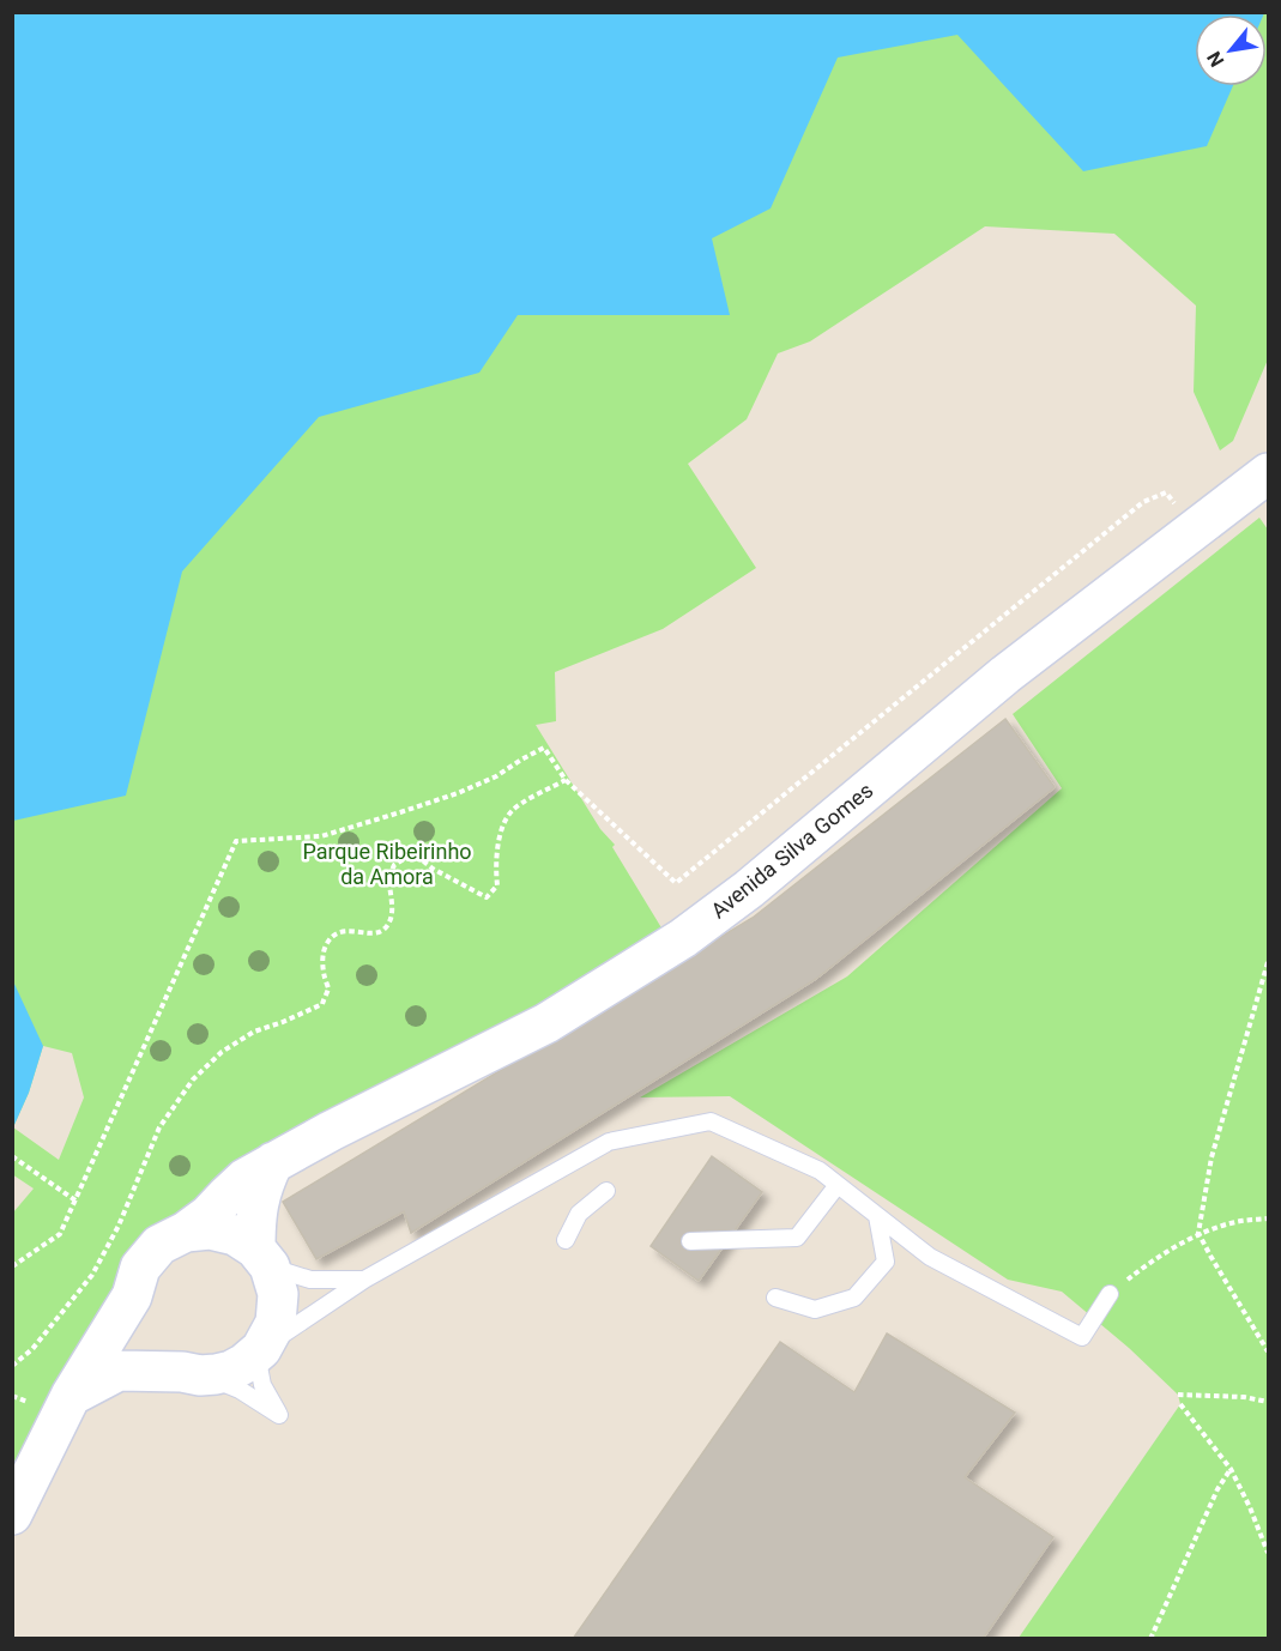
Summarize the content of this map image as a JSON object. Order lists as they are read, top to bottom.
{
  "streets": {
    "street": ["Avenida Silva Gomes"]
  },
  "parks": ["Parque Ribeirinho da Amora"],
  "north": "bottom left"
}
